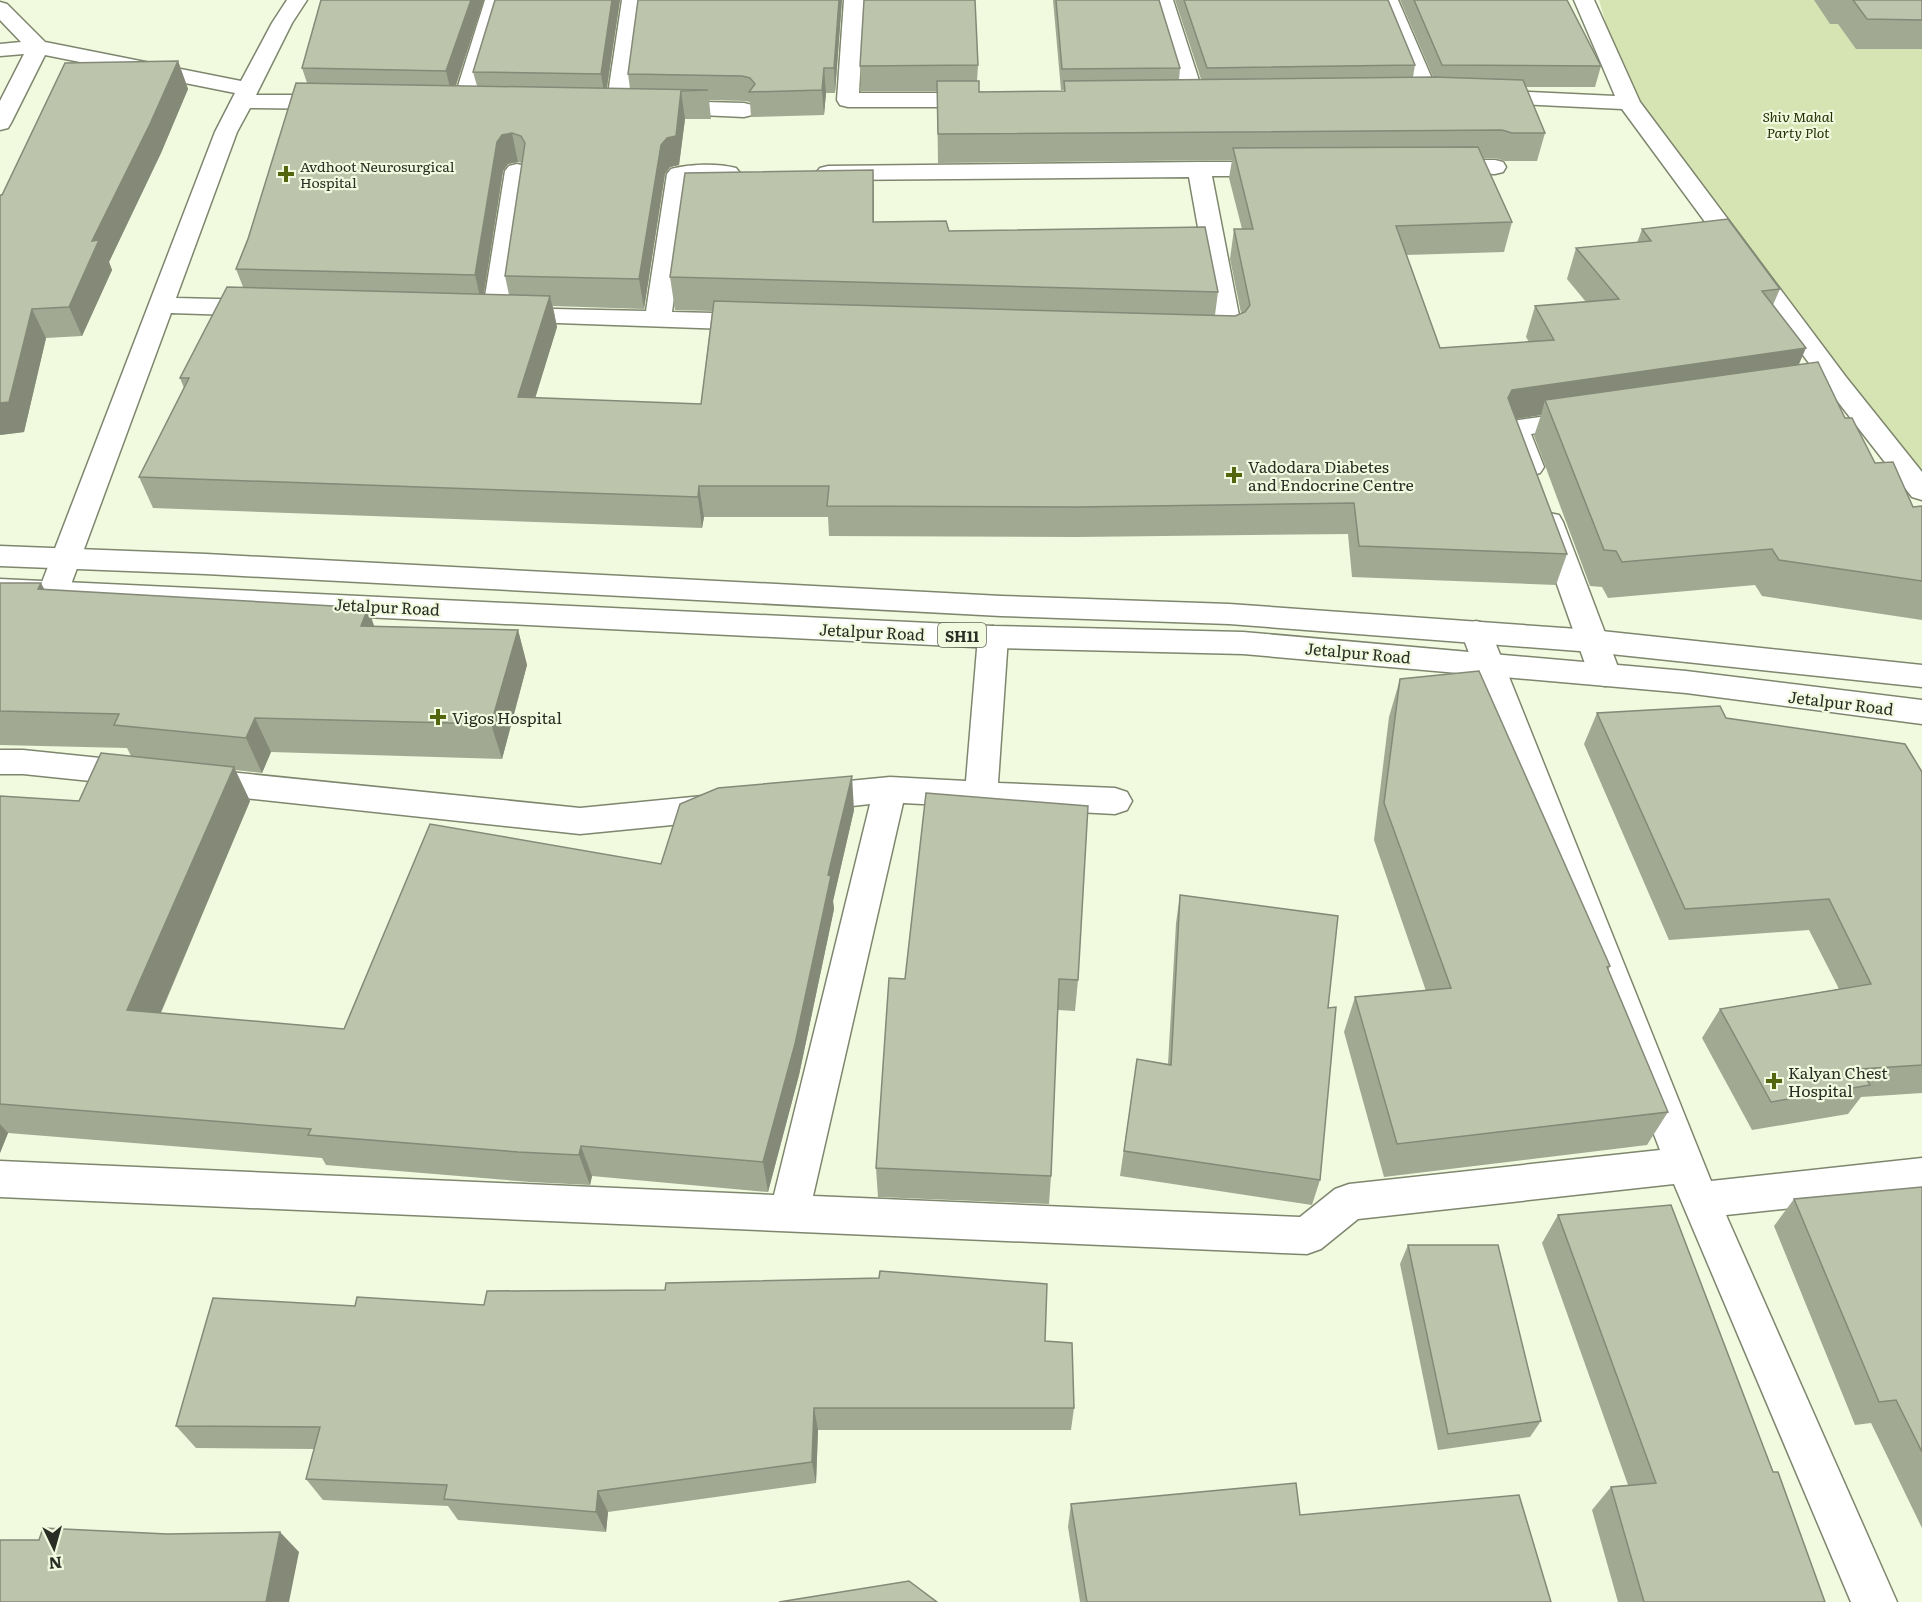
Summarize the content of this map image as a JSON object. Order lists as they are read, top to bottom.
{
  "streets": {
    "street": ["Jetalpur Road", "SH11"]
  },
  "crossings": [
    ["Jetalpur Road", "SH11"]
  ],
  "parks": ["Shiv Mahal Party Plot"],
  "places": {
    "health": [
      "Avdhoot Neurosurgical Hospital",
      "Vadodara Diabetes and Endocrine Centre",
      "Vigos Hospital",
      "Kalyan Chest Hospital"
    ]
  },
  "north": "bottom"
}
